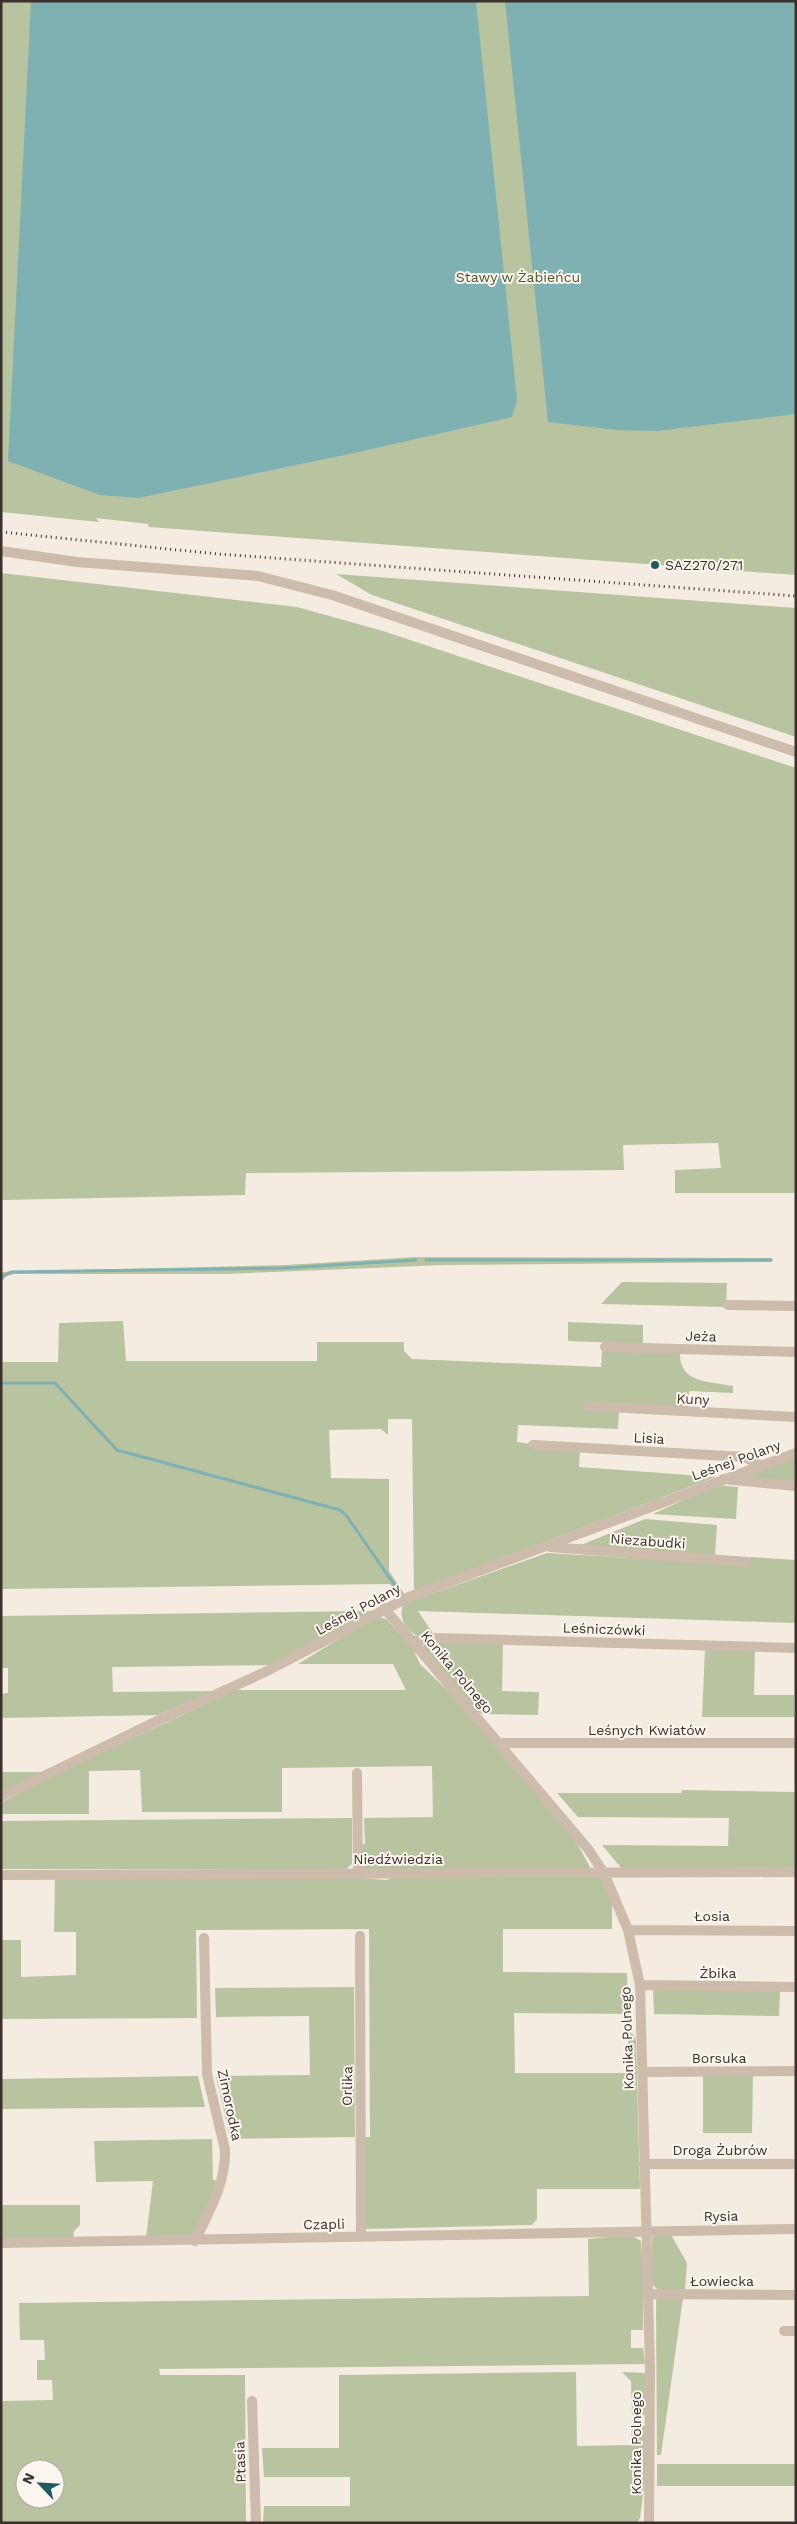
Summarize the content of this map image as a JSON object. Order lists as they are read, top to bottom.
{
  "streets": {
    "street": [
      "Jeża",
      "Kuny",
      "Lisia",
      "Leśnej Polany",
      "Niezabudki",
      "Leśniczówki",
      "Konika Polnego",
      "Leśnych Kwiatów",
      "Niedźwiedzia",
      "Łosia",
      "Żbika",
      "Borsuka",
      "Orlika",
      "Zimorodka",
      "Droga Żubrów",
      "Rysia",
      "Czapli",
      "Łowiecka",
      "Ptasia"
    ]
  },
  "crossings": [
    ["Lisia", "Leśnej Polany"],
    ["Leśnej Polany", "Niezabudki"],
    ["Leśnej Polany", "Konika Polnego"],
    ["Leśniczówki", "Konika Polnego"],
    ["Konika Polnego", "Leśnych Kwiatów"],
    ["Konika Polnego", "Niedźwiedzia"],
    ["Konika Polnego", "Łosia"],
    ["Konika Polnego", "Żbika"],
    ["Konika Polnego", "Borsuka"],
    ["Konika Polnego", "Droga Żubrów"],
    ["Konika Polnego", "Rysia"],
    ["Konika Polnego", "Czapli"],
    ["Konika Polnego", "Łowiecka"],
    ["Orlika", "Czapli"],
    ["Zimorodka", "Czapli"],
    ["Rysia", "Czapli"]
  ],
  "parks": ["Stawy w Żabieńcu"],
  "places": ["SAZ270/271"],
  "north": "top left"
}
